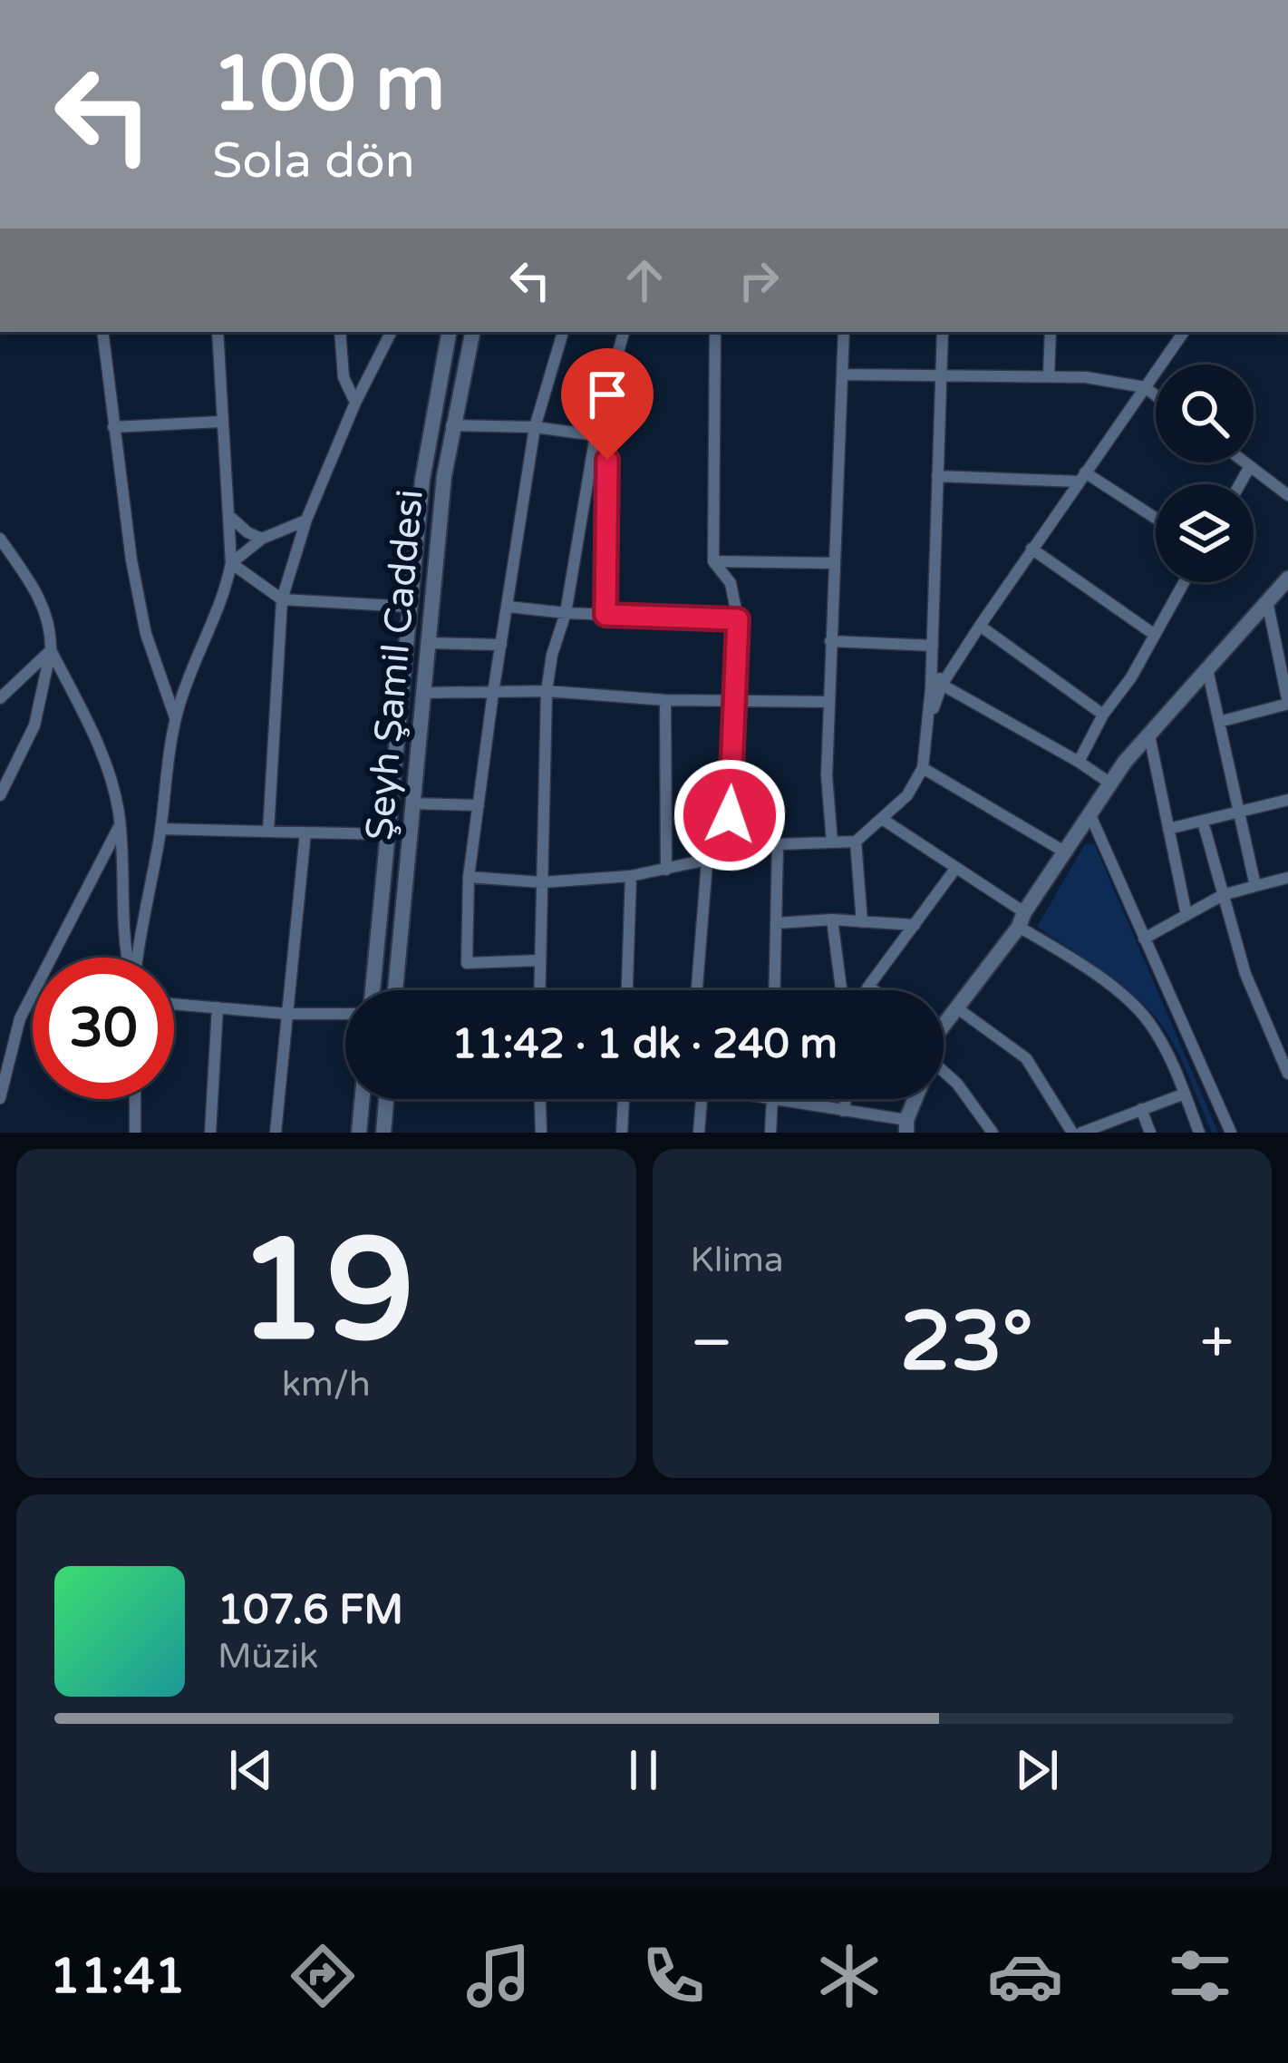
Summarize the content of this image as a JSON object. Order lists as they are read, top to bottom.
{
  "streets": {
    "main road": ["Şeyh Şamil Caddesi"]
  },
  "page": {
    "turn": ["100 m", "Sola dön"],
    "limit": "30",
    "trip": "11:42 · 1 dk · 240 m",
    "tile": [
      ["19", "km/h"],
      "Klima"
    ],
    "heat": ["−", "23°", "+"],
    "song": ["107.6 FM", "Müzik"],
    "tabs": "11:41"
  }
}
